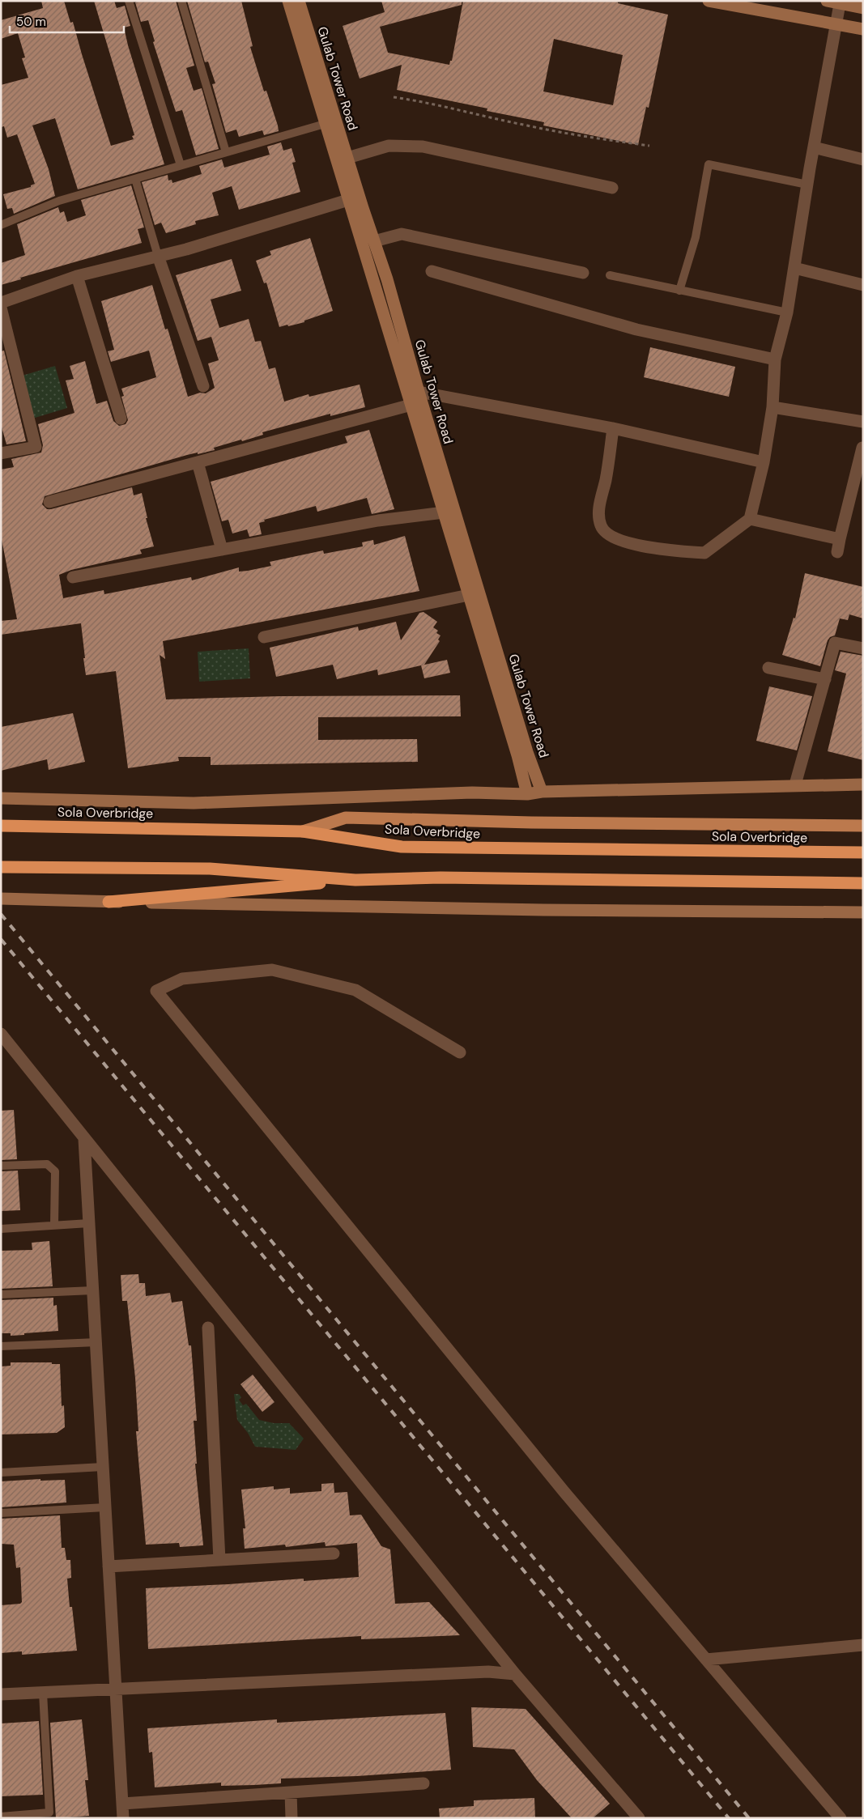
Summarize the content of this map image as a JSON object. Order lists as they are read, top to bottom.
{
  "streets": {
    "highway": ["Sola Overbridge"],
    "street": ["Gulab Tower Road"]
  },
  "scale_bar": "50 m"
}
